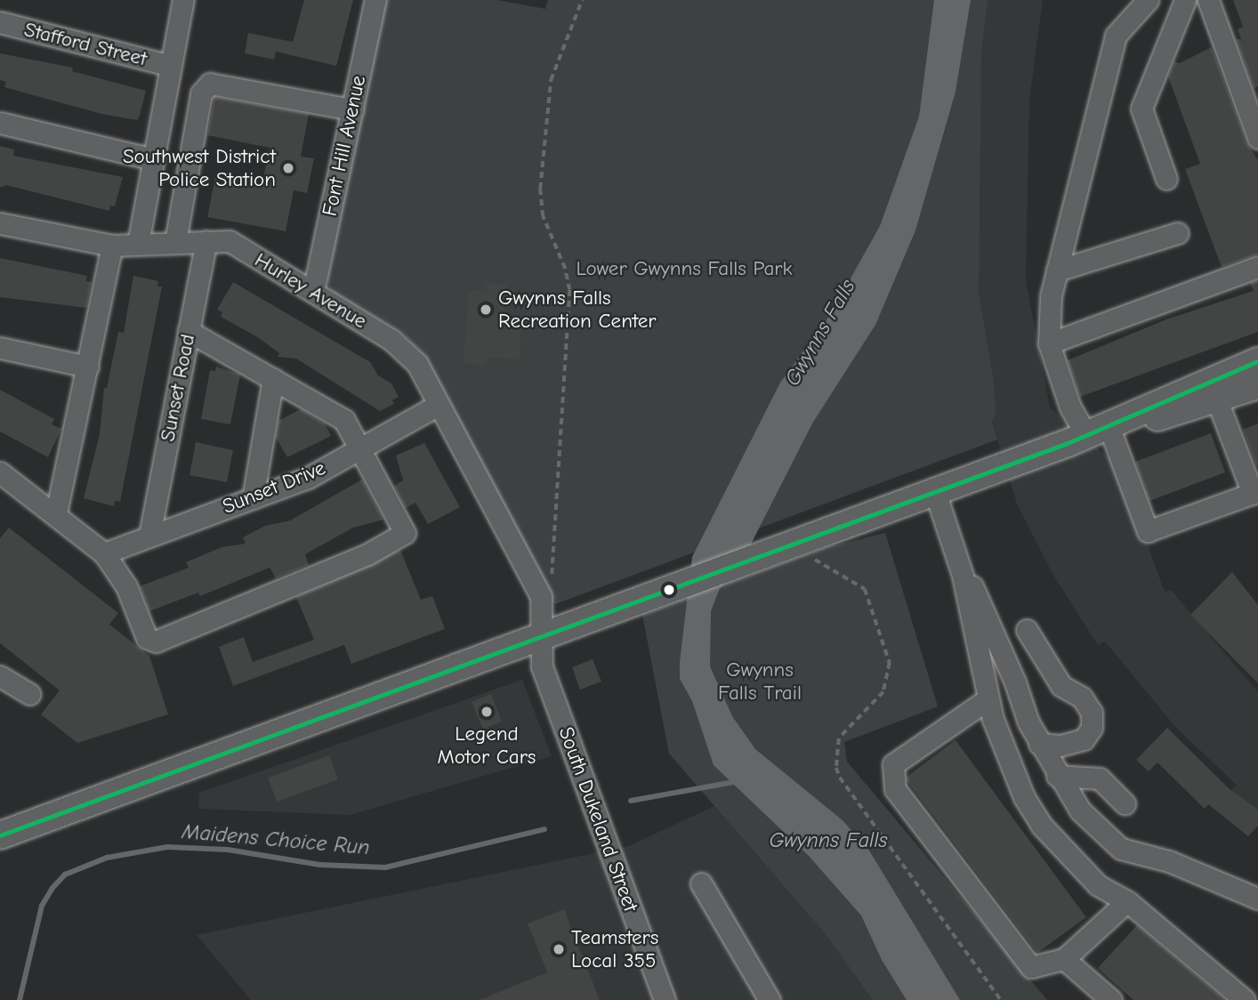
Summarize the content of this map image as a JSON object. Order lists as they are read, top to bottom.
{
  "streets": {
    "street": [
      "Stafford Street",
      "Font Hill Avenue",
      "Hurley Avenue",
      "Sunset Road",
      "Sunset Drive",
      "South Dukeland Street"
    ]
  },
  "crossings": [
    ["Font Hill Avenue", "Hurley Avenue"],
    ["Hurley Avenue", "Sunset Road"],
    ["Hurley Avenue", "Sunset Drive"],
    ["Hurley Avenue", "South Dukeland Street"],
    ["Sunset Road", "Sunset Drive"]
  ],
  "water": ["Gwynns Falls", "Maidens Choice Run"],
  "parks": ["Lower Gwynns Falls Park", "Gwynns Falls Trail"],
  "places": [
    "Southwest District Police Station",
    "Gwynns Falls Recreation Center",
    "Legend Motor Cars",
    "Teamsters Local 355"
  ]
}
